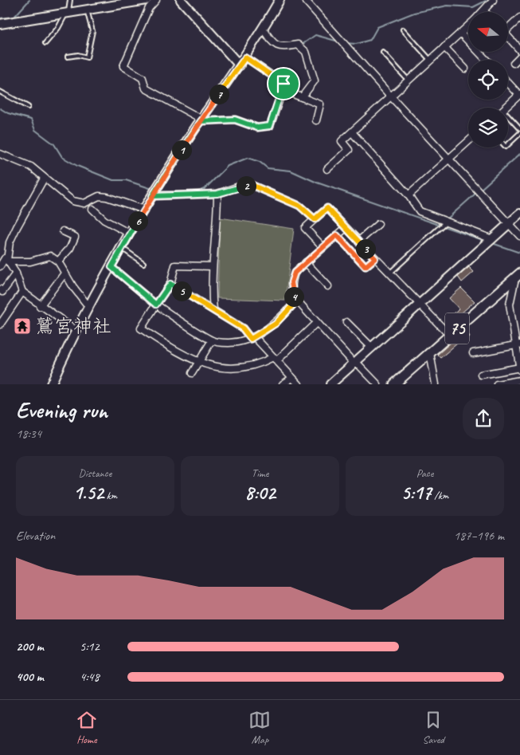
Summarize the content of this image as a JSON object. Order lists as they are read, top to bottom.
{
  "streets": {
    "main road": ["75"]
  },
  "places": {
    "temple": ["鷲宮神社"]
  },
  "north": "left",
  "page": {
    "pins": [
      "7",
      "1",
      "2",
      "6",
      "3",
      "5",
      "4"
    ],
    "heading": ["Evening run", "18:34"],
    "stats": [
      ["Distance", "1.52 km"],
      ["Time", "8:02"],
      ["Pace", "5:17 /km"]
    ],
    "chart": ["Elevation", "187–196 m"],
    "list": [
      {
        "name": "200 m",
        "note": "5:12"
      },
      {
        "name": "400 m",
        "note": "4:48"
      }
    ],
    "tabs": ["Home", "Map", "Saved"]
  }
}
